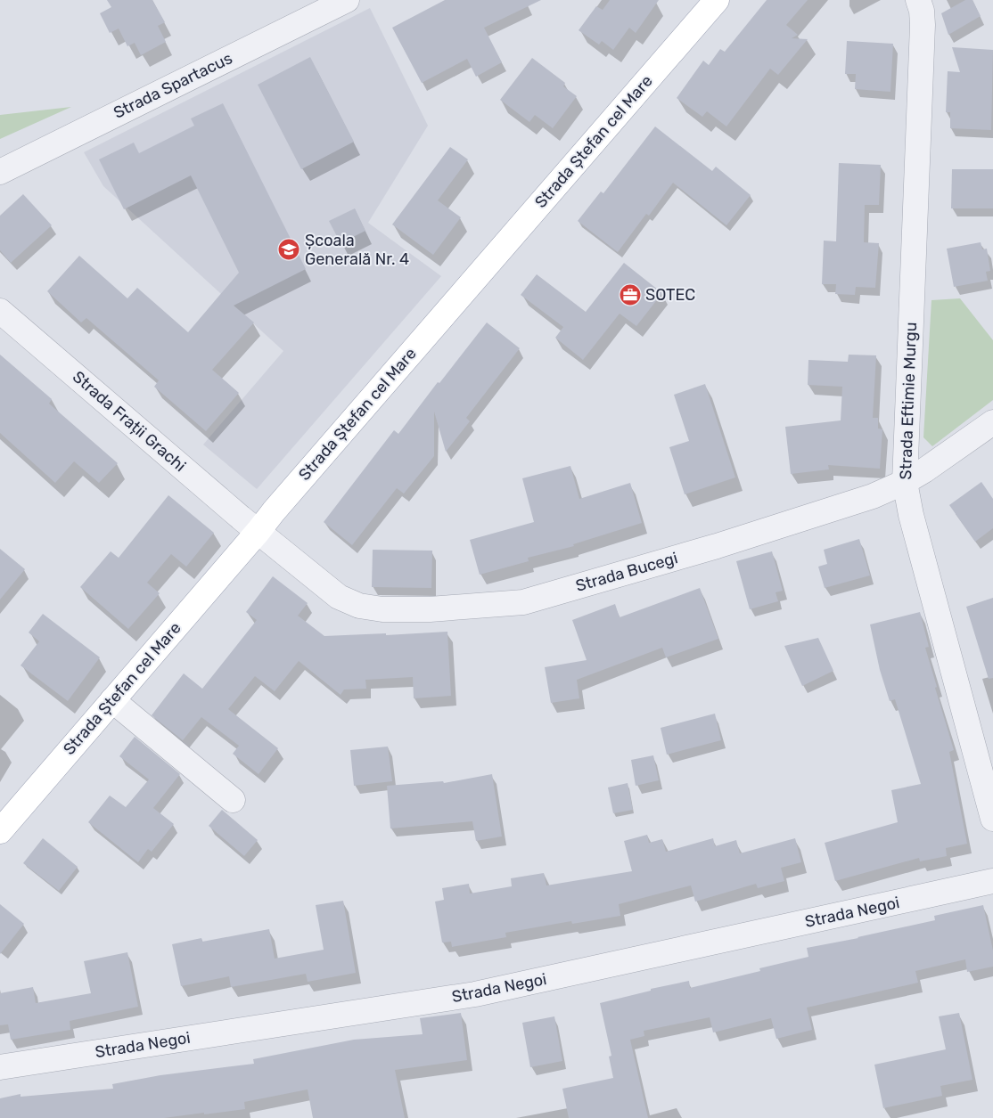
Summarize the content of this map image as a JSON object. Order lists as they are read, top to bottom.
{
  "streets": {
    "main road": ["Strada Ștefan cel Mare"],
    "street": [
      "Strada Spartacus",
      "Strada Eftimie Murgu",
      "Strada Frații Grachi",
      "Strada Bucegi",
      "Strada Negoi"
    ]
  },
  "crossings": [
    ["Strada Ștefan cel Mare", "Strada Frații Grachi"],
    ["Strada Ștefan cel Mare", "Strada Bucegi"],
    ["Strada Eftimie Murgu", "Strada Bucegi"],
    ["Strada Frații Grachi", "Strada Bucegi"]
  ],
  "places": {
    "school or university": ["Școala Generală Nr. 4"],
    "office": ["SOTEC"]
  }
}
